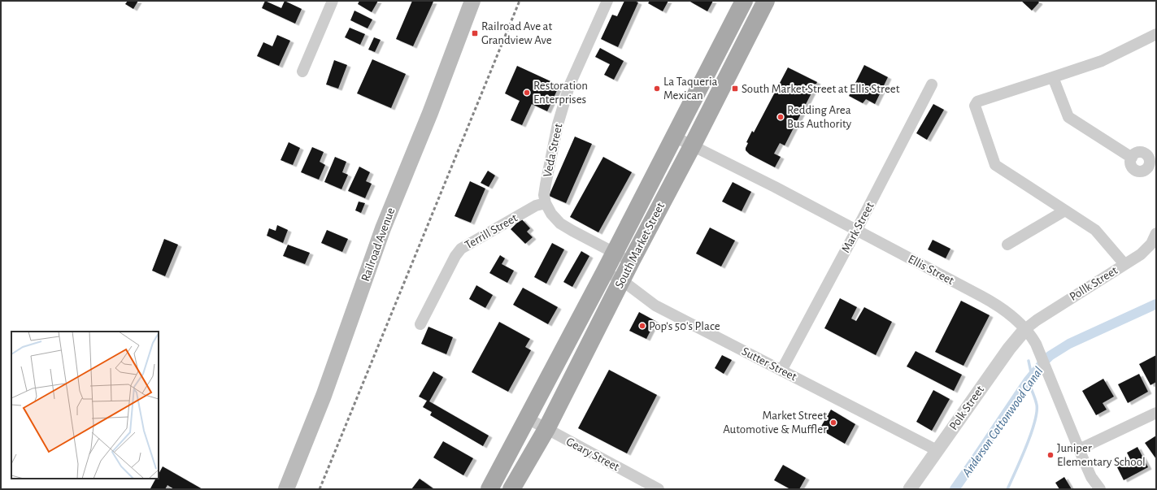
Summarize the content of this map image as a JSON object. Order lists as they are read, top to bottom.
{
  "streets": {
    "main road": ["Railroad Avenue", "South Market Street"],
    "street": [
      "Veda Street",
      "Mark Street",
      "Terrill Street",
      "Ellis Street",
      "Pollk Street",
      "Sutter Street",
      "Polk Street",
      "Geary Street"
    ]
  },
  "crossings": [
    ["Veda Street", "Terrill Street"],
    ["Mark Street", "Ellis Street"],
    ["Mark Street", "Sutter Street"],
    ["South Market Street", "Ellis Street"],
    ["South Market Street", "Sutter Street"],
    ["South Market Street", "Geary Street"],
    ["Ellis Street", "Pollk Street"],
    ["Ellis Street", "Polk Street"],
    ["Pollk Street", "Polk Street"],
    ["Sutter Street", "Polk Street"]
  ],
  "water": ["Anderson Cottonwood Canal"],
  "places": {
    "transit": ["Railroad Ave at Grandview Ave", "South Market Street at Ellis Street"],
    "other": [
      "La Taqueria Mexican",
      "Restoration Enterprises",
      "Redding Area Bus Authority",
      "Pop's 50's Place",
      "Market Street Automotive & Muffler",
      "Juniper Elementary School"
    ]
  }
}
